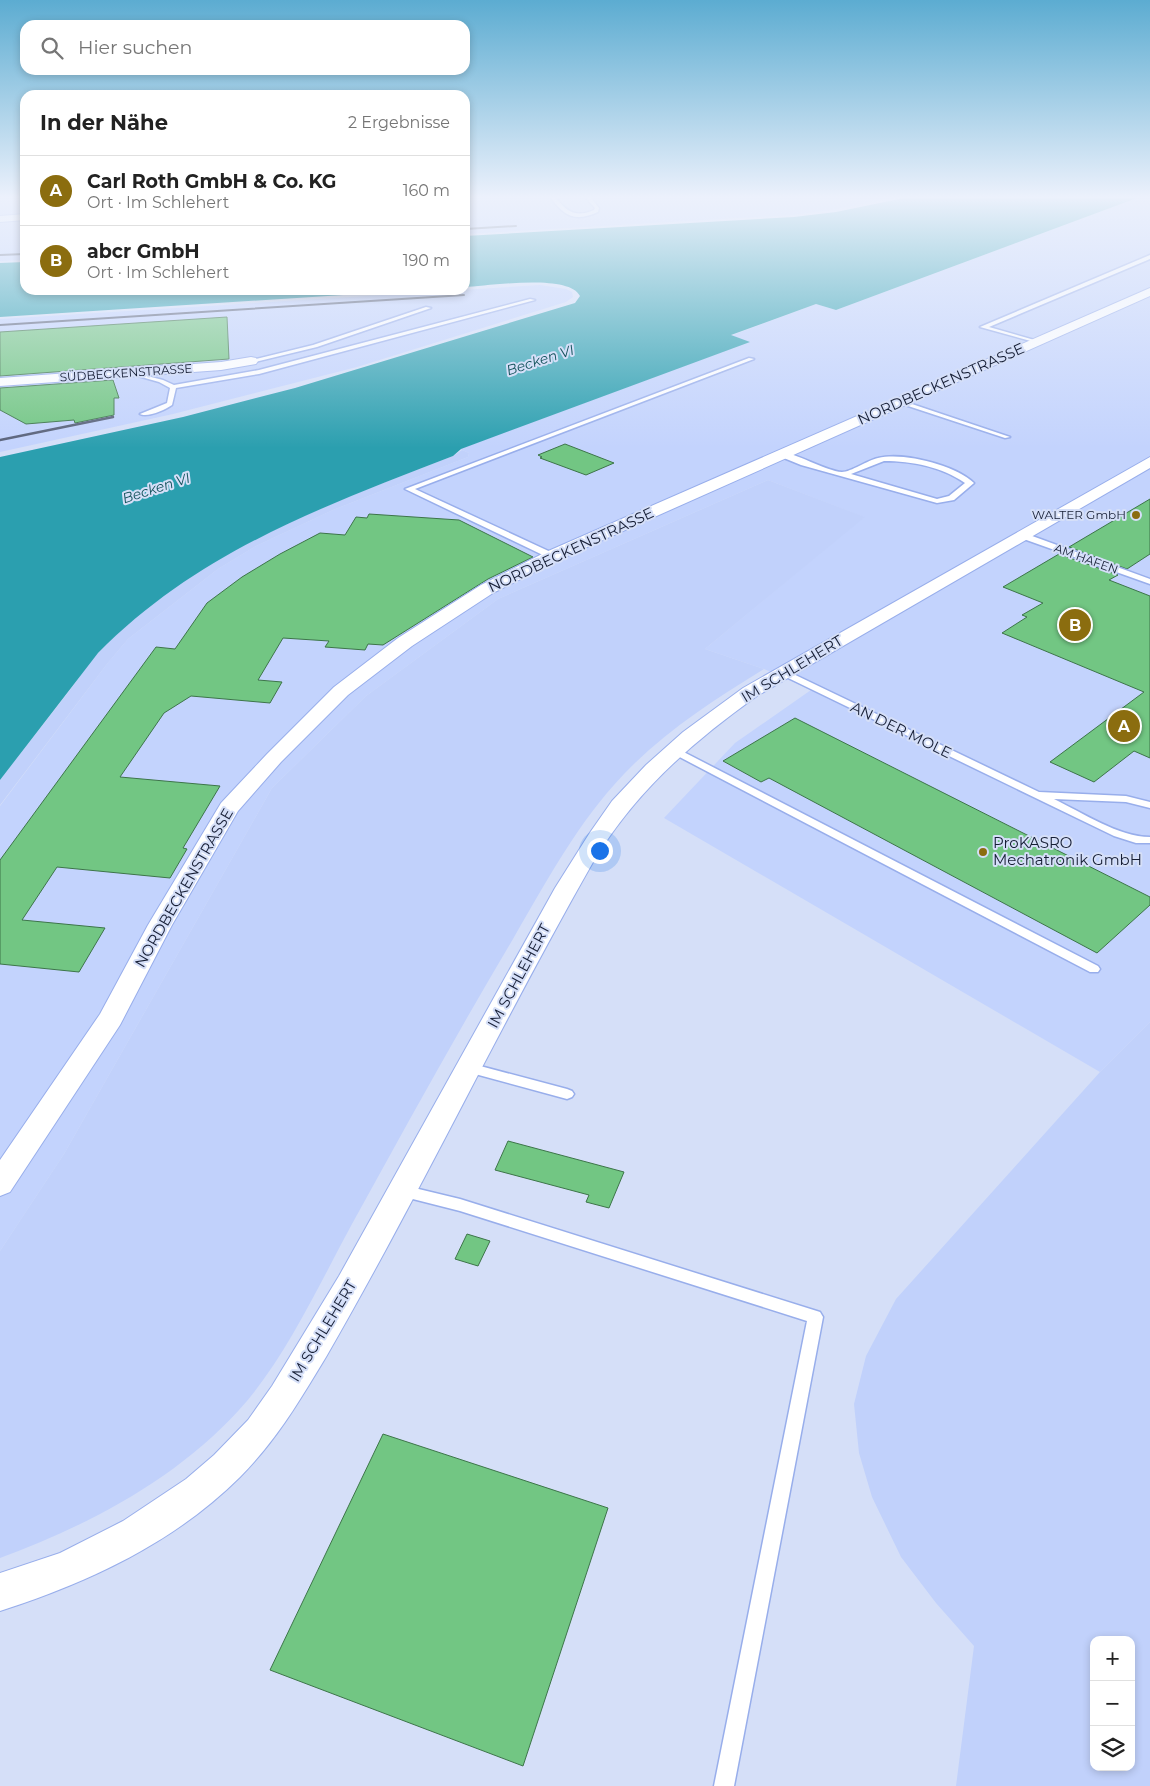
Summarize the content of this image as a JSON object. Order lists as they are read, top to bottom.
{
  "streets": {
    "street": ["SÜDBECKENSTRASSE", "NORDBECKENSTRASSE", "IM SCHLEHERT"],
    "lane": ["AM HAFEN", "AN DER MOLE"]
  },
  "crossings": [
    ["AM HAFEN", "IM SCHLEHERT"],
    ["IM SCHLEHERT", "AN DER MOLE"]
  ],
  "water": ["Becken VI"],
  "places": ["WALTER GmbH", "ProKASRO Mechatronik GmbH"],
  "page": {
    "search": "Hier suchen",
    "heading": ["In der Nähe", "2 Ergebnisse"],
    "list": [
      {
        "mark": "A",
        "name": "Carl Roth GmbH & Co. KG",
        "note": "Ort · Im Schlehert",
        "value": "160 m"
      },
      {
        "mark": "B",
        "name": "abcr GmbH",
        "note": "Ort · Im Schlehert",
        "value": "190 m"
      }
    ],
    "pins": ["B", "A"],
    "map_buttons": ["+", "−"]
  }
}
